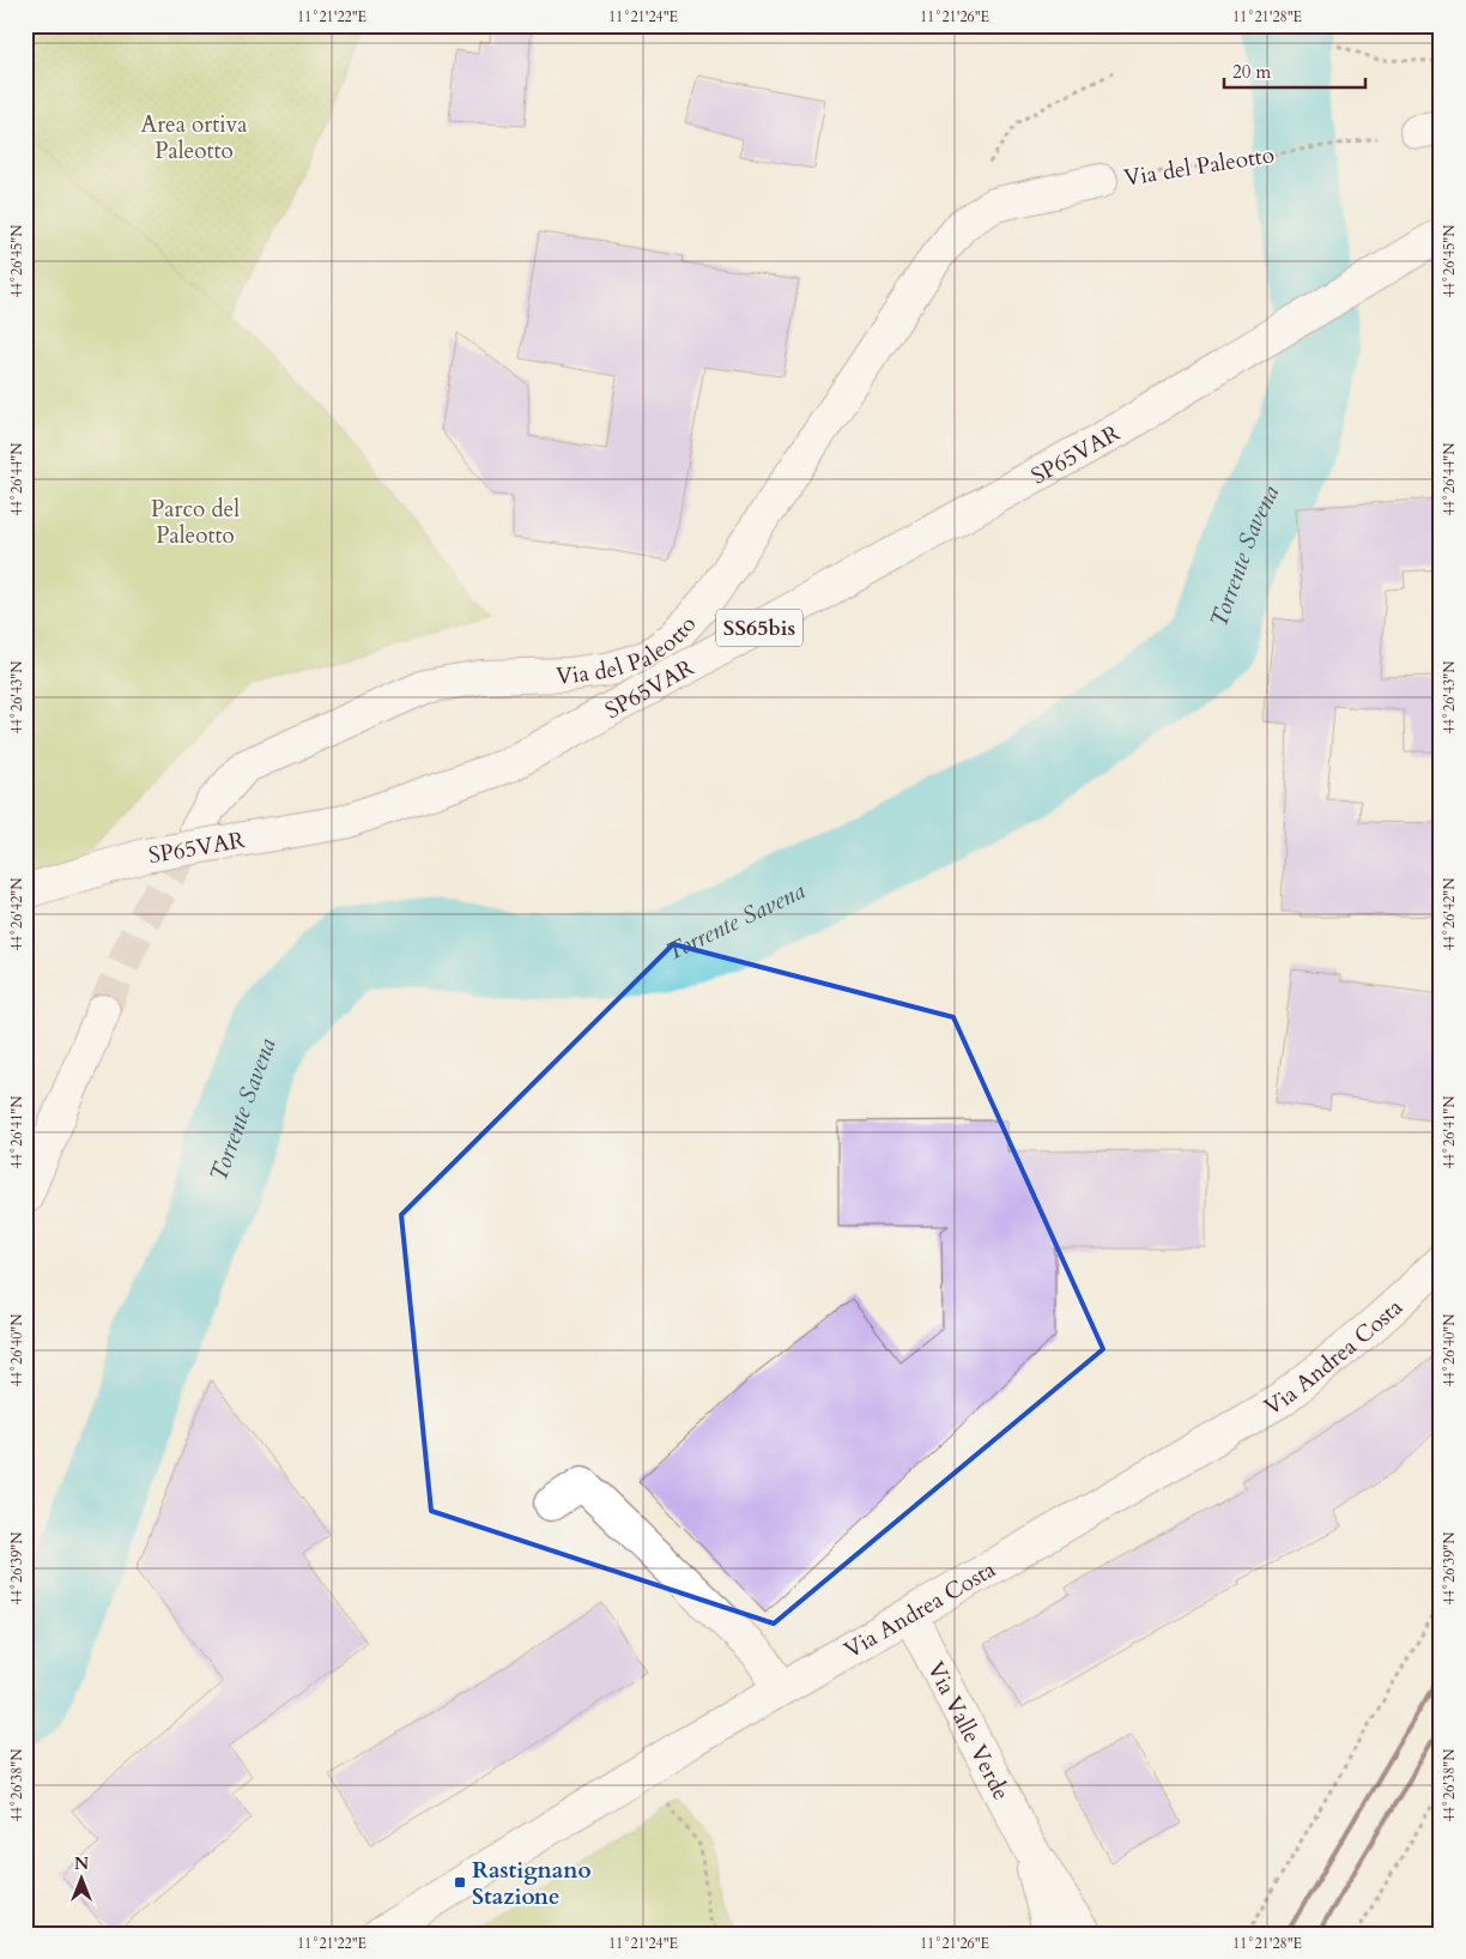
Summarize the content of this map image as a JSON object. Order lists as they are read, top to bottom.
{
  "streets": {
    "main road": [
      "Via del Paleotto",
      "SP65VAR",
      "SS65bis",
      "Via Andrea Costa",
      "Via Valle Verde"
    ]
  },
  "crossings": [
    ["Via Andrea Costa", "Via Valle Verde"]
  ],
  "water": ["Torrente Savena"],
  "parks": ["Area ortiva Paleotto", "Parco del Paleotto"],
  "places": {
    "transit": ["Rastignano Stazione"]
  },
  "scale_bar": "20 m",
  "north": "top",
  "coordinates": [
    "11°21'22\"E",
    "11°21'24\"E",
    "11°21'26\"E",
    "11°21'28\"E",
    "44°26'45\"N",
    "44°26'44\"N",
    "44°26'43\"N",
    "44°26'42\"N",
    "44°26'41\"N",
    "44°26'40\"N",
    "44°26'39\"N",
    "44°26'38\"N"
  ]
}
